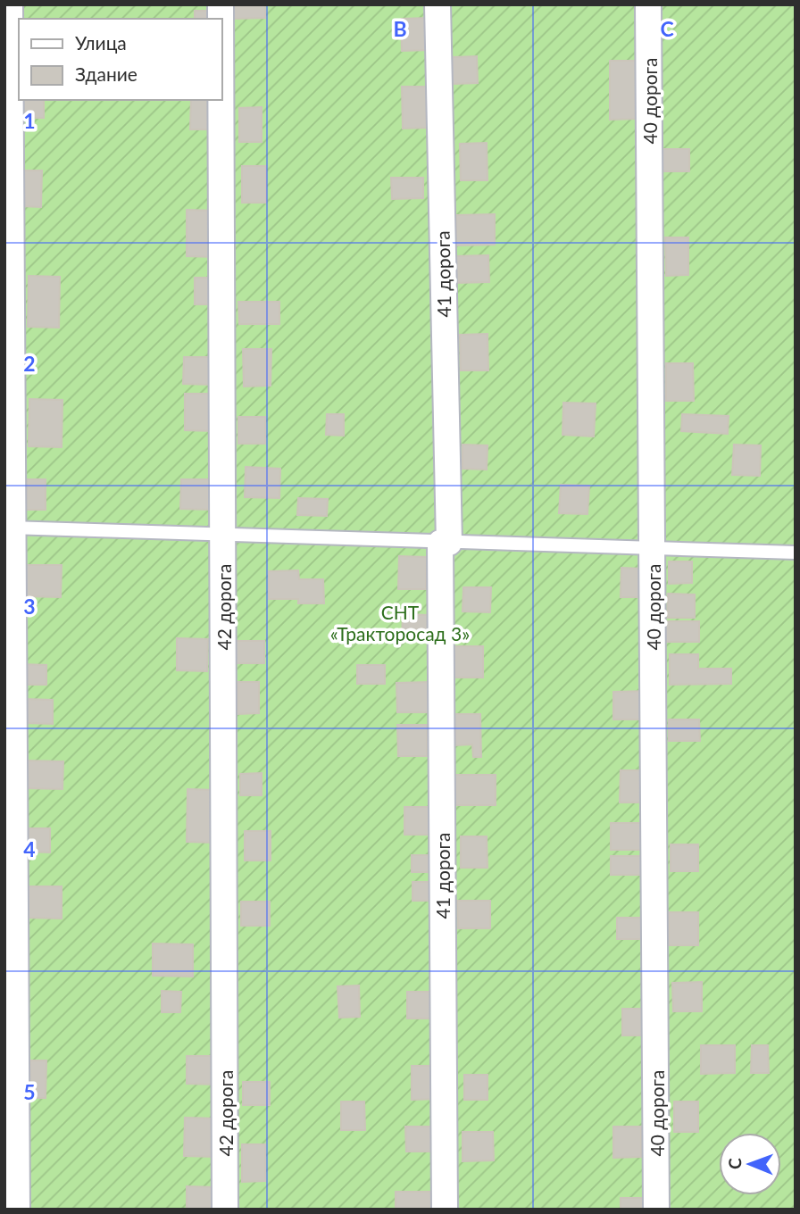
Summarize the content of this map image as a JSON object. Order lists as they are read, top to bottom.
{
  "streets": {
    "street": ["40 дорога", "41 дорога", "42 дорога"]
  },
  "parks": ["СНТ «Тракторосад 3»"],
  "legend": ["Улица", "Здание"],
  "north": "left",
  "grid": {
    "columns": ["B", "C"],
    "rows": [
      "1",
      "2",
      "3",
      "4",
      "5"
    ]
  }
}
